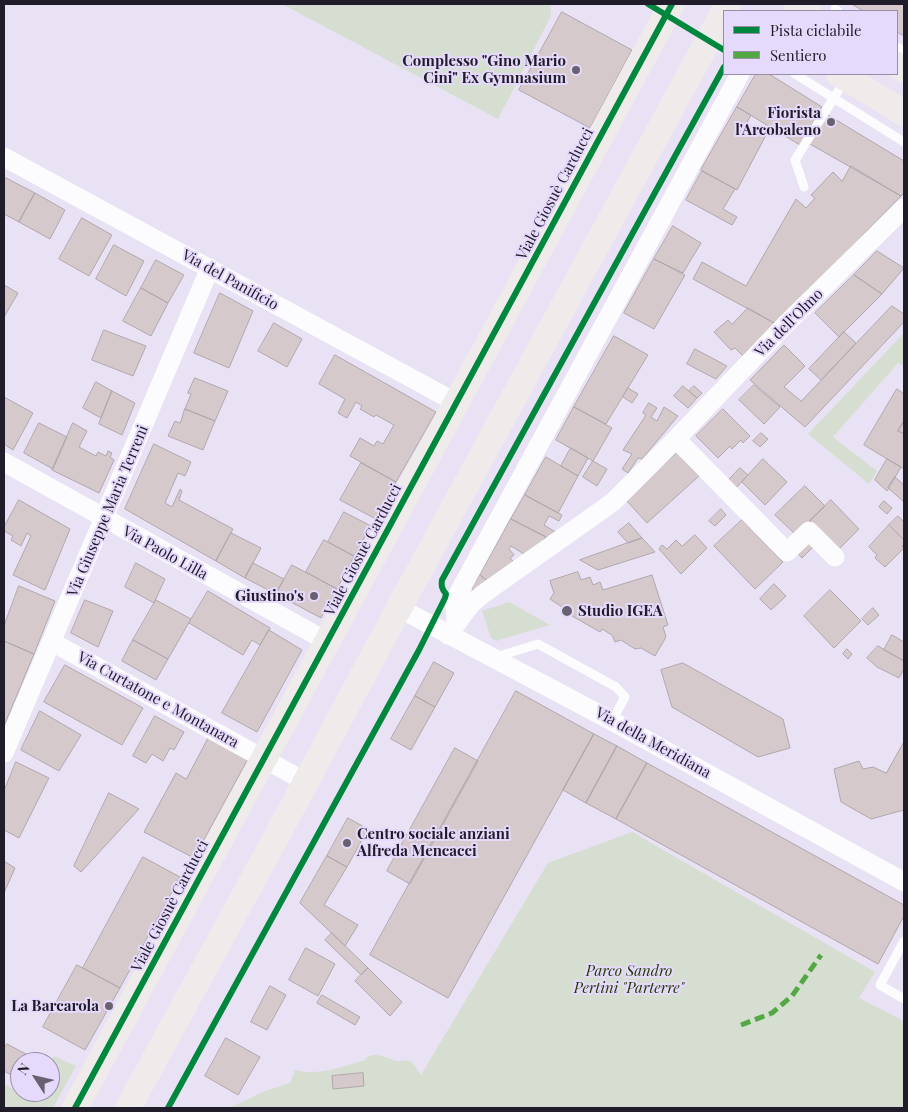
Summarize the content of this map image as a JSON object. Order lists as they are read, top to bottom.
{
  "streets": {
    "main road": ["Viale Giosuè Carducci"],
    "street": [
      "Via del Panificio",
      "Via dell'Olmo",
      "Via Giuseppe Maria Terreni",
      "Via Paolo Lilla",
      "Via Curtatone e Montanara",
      "Via della Meridiana"
    ]
  },
  "crossings": [
    ["Viale Giosuè Carducci", "Via del Panificio"],
    ["Viale Giosuè Carducci", "Via Paolo Lilla"],
    ["Viale Giosuè Carducci", "Via Curtatone e Montanara"],
    ["Via del Panificio", "Via Giuseppe Maria Terreni"],
    ["Via dell'Olmo", "Via della Meridiana"],
    ["Via Giuseppe Maria Terreni", "Via Paolo Lilla"],
    ["Via Giuseppe Maria Terreni", "Via Curtatone e Montanara"]
  ],
  "parks": ["Parco Sandro Pertini \"Parterre\""],
  "places": [
    "Complesso \"Gino Mario Cini\" Ex Gymnasium",
    "Fiorista l'Arcobaleno",
    "Giustino's",
    "Studio IGEA",
    "Centro sociale anziani Alfreda Mencacci",
    "La Barcarola"
  ],
  "legend": ["Pista ciclabile", "Sentiero"],
  "north": "top left"
}
